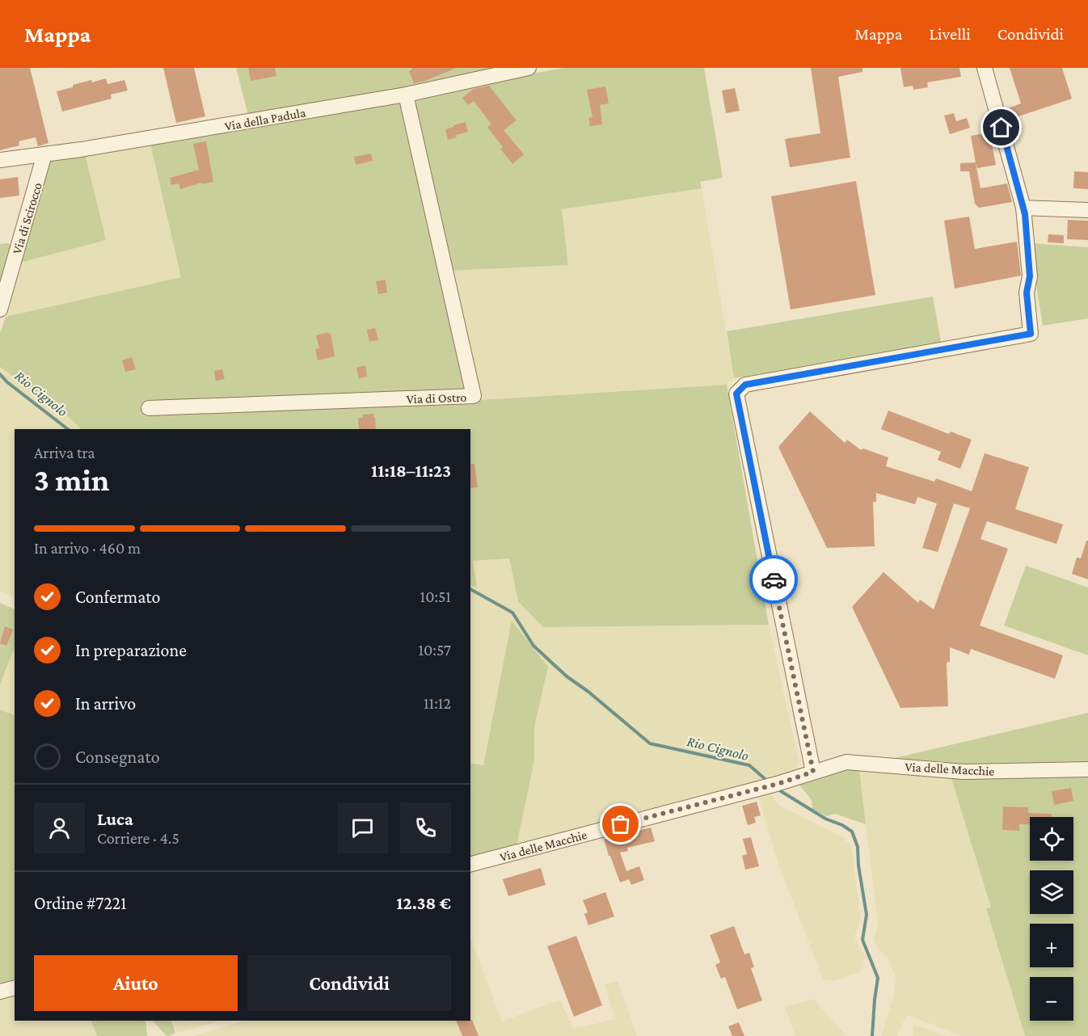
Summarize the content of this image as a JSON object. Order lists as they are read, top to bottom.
{
  "streets": {
    "street": [
      "Via della Padula",
      "Via di Scirocco",
      "Via di Ostro",
      "Via delle Macchie"
    ]
  },
  "crossings": [
    ["Via della Padula", "Via di Scirocco"],
    ["Via della Padula", "Via di Ostro"]
  ],
  "water": ["Rio Cignolo"],
  "page": {
    "header": "Mappa",
    "nav": ["Mappa", "Livelli", "Condividi"],
    "heading": ["3 min", "Arriva tra", "11:18–11:23"],
    "panel": [
      "Luca",
      "Corriere · 4.5",
      "Ordine #7221",
      "12.38 €"
    ],
    "bar": "In arrivo · 460 m",
    "list": [
      ["Confermato", "10:51"],
      ["In preparazione", "10:57"],
      ["In arrivo", "11:12"],
      "Consegnato"
    ],
    "map_buttons": ["+", "−"],
    "buttons": ["Aiuto", "Condividi"]
  }
}
